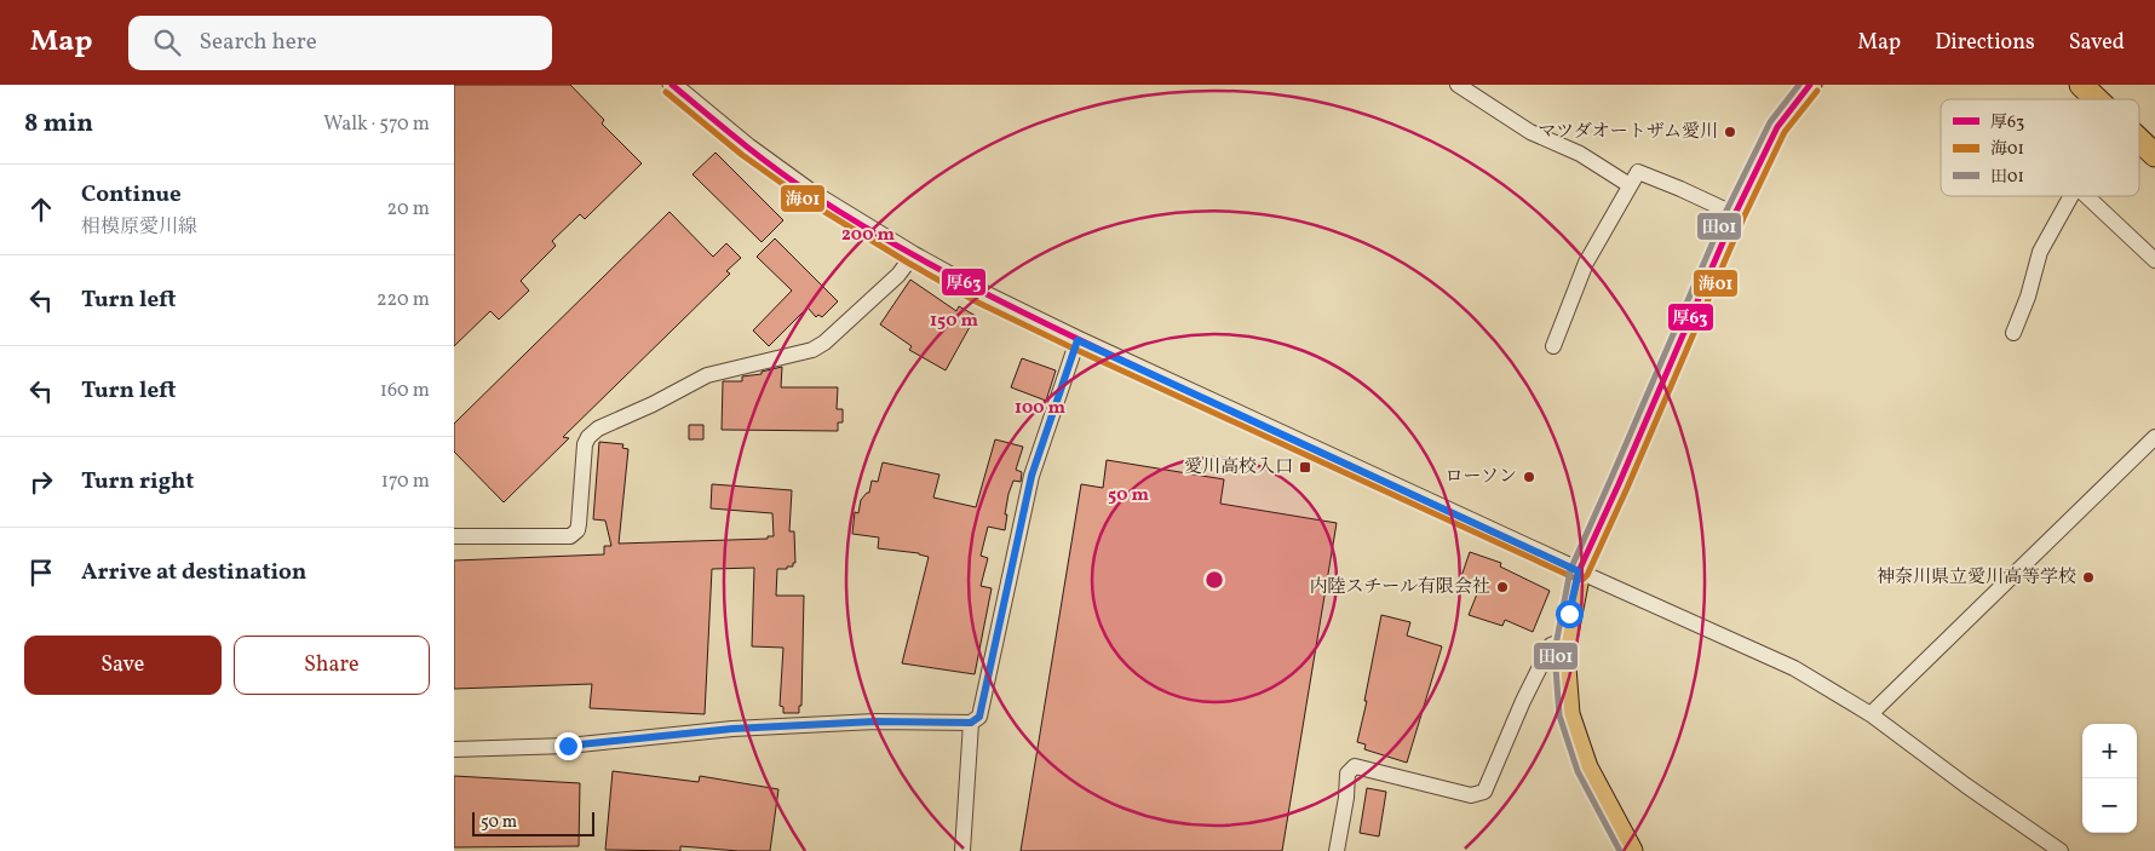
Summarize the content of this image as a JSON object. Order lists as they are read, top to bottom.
{
  "places": {
    "other": [
      "マツダオートザム愛川",
      "ローソン",
      "神奈川県立愛川高等学校",
      "内陸スチール有限会社"
    ],
    "transit": ["愛川高校入口"]
  },
  "lines": ["transit line 厚63", "transit line 田01", "transit line 海01"],
  "legend": ["厚63", "海01", "田01"],
  "scale_bar": "50 m",
  "page": {
    "header": "Map",
    "search": "Search here",
    "nav": ["Map", "Directions", "Saved"],
    "heading": ["8 min", "Walk · 570 m"],
    "list": [
      ["Continue", "相模原愛川線", "20 m"],
      ["Turn left", "220 m"],
      ["Turn left", "160 m"],
      ["Turn right", "170 m"],
      "Arrive at destination"
    ],
    "buttons": ["Save", "Share"],
    "map_buttons": ["+", "−"],
    "scale": "50 m"
  },
  "rings": [
    "200 m",
    "150 m",
    "100 m",
    "50 m"
  ]
}
